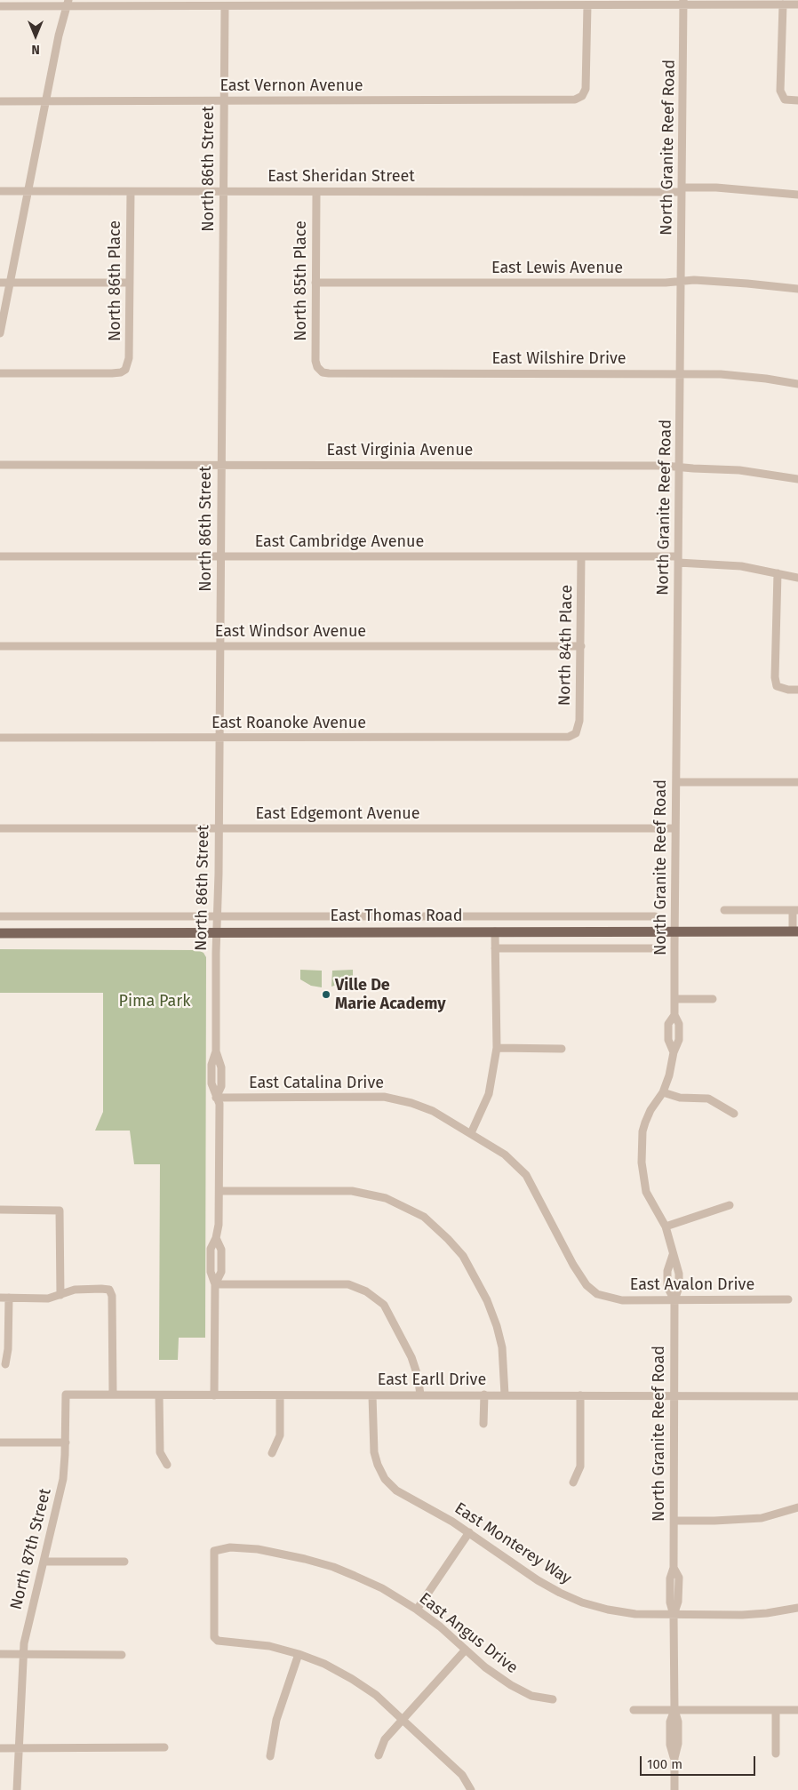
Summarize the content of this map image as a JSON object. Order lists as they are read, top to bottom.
{
  "streets": {
    "main road": ["East Thomas Road"],
    "street": [
      "East Vernon Avenue",
      "North Granite Reef Road",
      "North 86th Street",
      "East Sheridan Street",
      "East Lewis Avenue",
      "North 86th Place",
      "North 85th Place",
      "East Wilshire Drive",
      "East Virginia Avenue",
      "East Cambridge Avenue",
      "East Windsor Avenue",
      "North 84th Place",
      "East Roanoke Avenue",
      "East Edgemont Avenue",
      "East Catalina Drive",
      "East Avalon Drive",
      "East Earll Drive",
      "East Monterey Way",
      "North 87th Street",
      "East Angus Drive"
    ]
  },
  "crossings": [
    ["East Vernon Avenue", "North 86th Street"],
    ["North Granite Reef Road", "East Sheridan Street"],
    ["North Granite Reef Road", "East Lewis Avenue"],
    ["North Granite Reef Road", "East Wilshire Drive"],
    ["North Granite Reef Road", "East Virginia Avenue"],
    ["North Granite Reef Road", "East Cambridge Avenue"],
    ["North Granite Reef Road", "East Edgemont Avenue"],
    ["North Granite Reef Road", "East Thomas Road"],
    ["North Granite Reef Road", "East Avalon Drive"],
    ["North Granite Reef Road", "East Earll Drive"],
    ["North Granite Reef Road", "East Monterey Way"],
    ["North 86th Street", "East Sheridan Street"],
    ["North 86th Street", "East Virginia Avenue"],
    ["North 86th Street", "East Cambridge Avenue"],
    ["North 86th Street", "East Windsor Avenue"],
    ["North 86th Street", "East Roanoke Avenue"],
    ["North 86th Street", "East Edgemont Avenue"],
    ["North 86th Street", "East Thomas Road"],
    ["North 86th Street", "East Catalina Drive"],
    ["North 86th Street", "East Earll Drive"],
    ["East Sheridan Street", "North 86th Place"],
    ["East Sheridan Street", "North 85th Place"],
    ["East Lewis Avenue", "North 85th Place"],
    ["North 85th Place", "East Wilshire Drive"],
    ["East Cambridge Avenue", "North 84th Place"],
    ["East Windsor Avenue", "North 84th Place"],
    ["North 84th Place", "East Roanoke Avenue"],
    ["East Catalina Drive", "East Avalon Drive"],
    ["East Earll Drive", "East Monterey Way"],
    ["East Earll Drive", "North 87th Street"]
  ],
  "parks": ["Pima Park"],
  "places": ["Ville De Marie Academy"],
  "scale_bar": "100 m",
  "north": "bottom"
}
